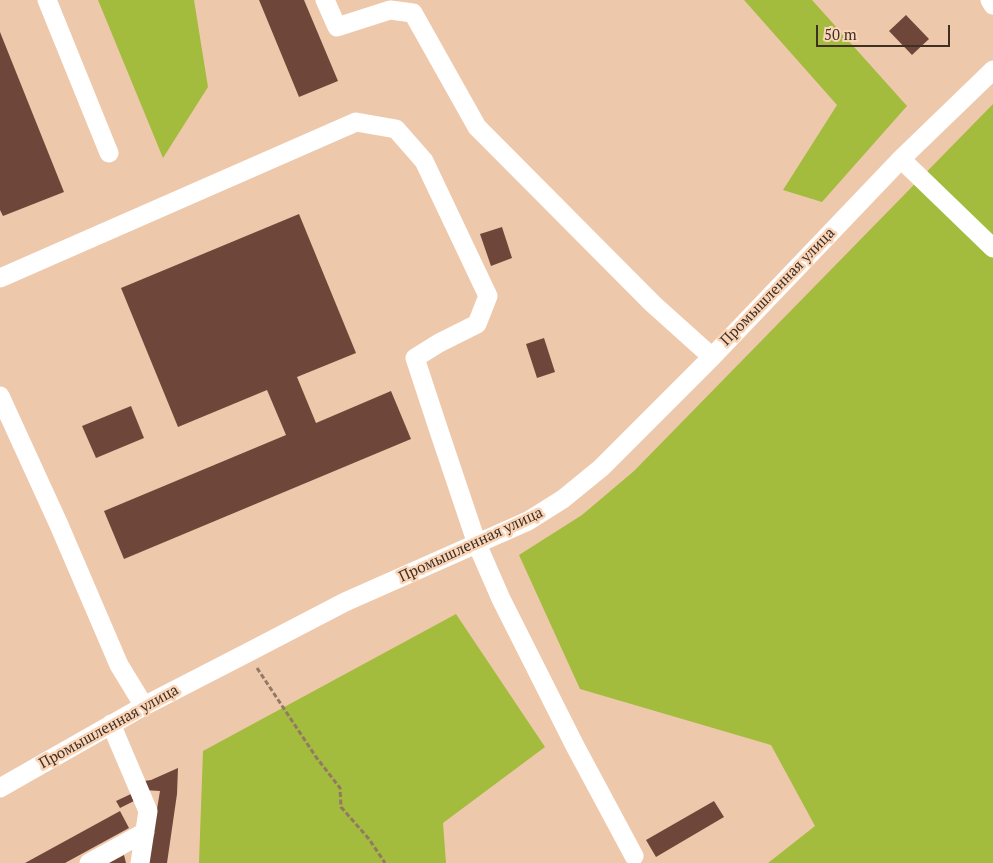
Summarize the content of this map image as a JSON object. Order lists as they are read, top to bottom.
{
  "streets": {
    "street": ["Промышленная улица"]
  },
  "scale_bar": "50 m"
}
